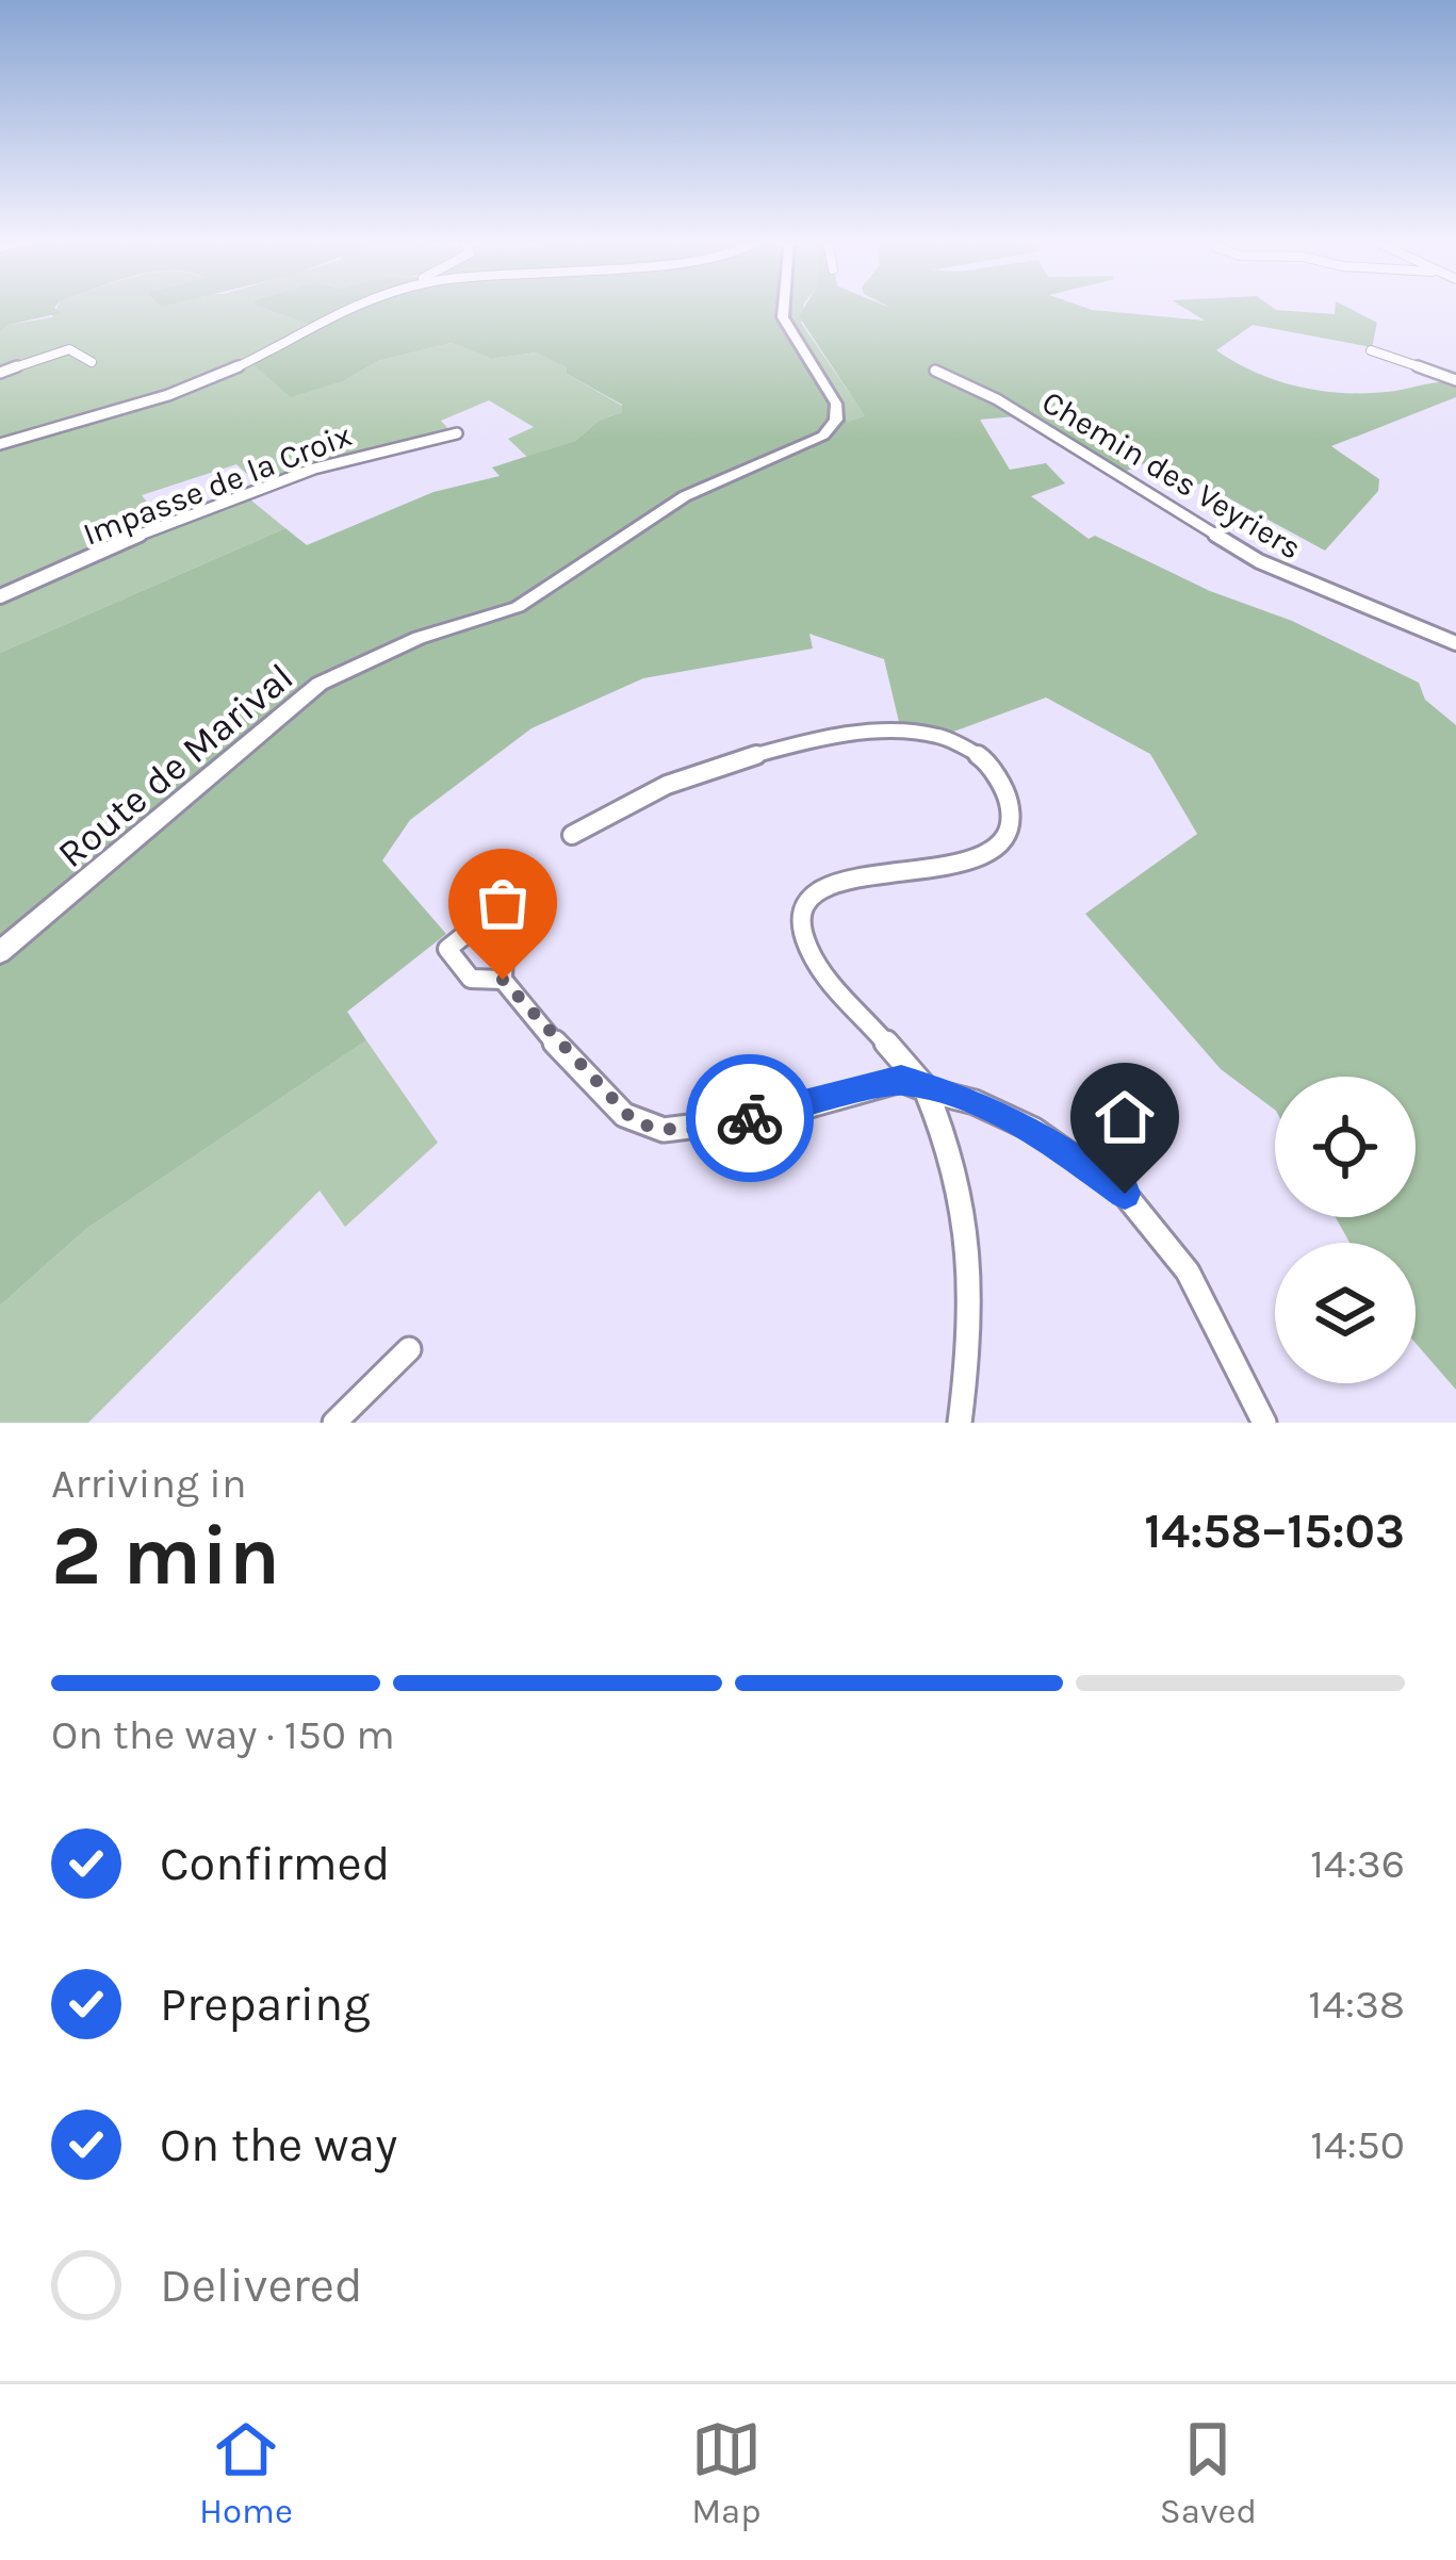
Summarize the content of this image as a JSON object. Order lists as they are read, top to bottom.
{
  "streets": {
    "main road": ["Route de Marival"],
    "street": ["Chemin des Veyriers", "Impasse de la Croix"]
  },
  "page": {
    "heading": ["2 min", "Arriving in", "14:58–15:03"],
    "bar": "On the way · 150 m",
    "list": [
      ["Confirmed", "14:36"],
      ["Preparing", "14:38"],
      ["On the way", "14:50"],
      "Delivered"
    ],
    "tabs": ["Home", "Map", "Saved"]
  }
}
